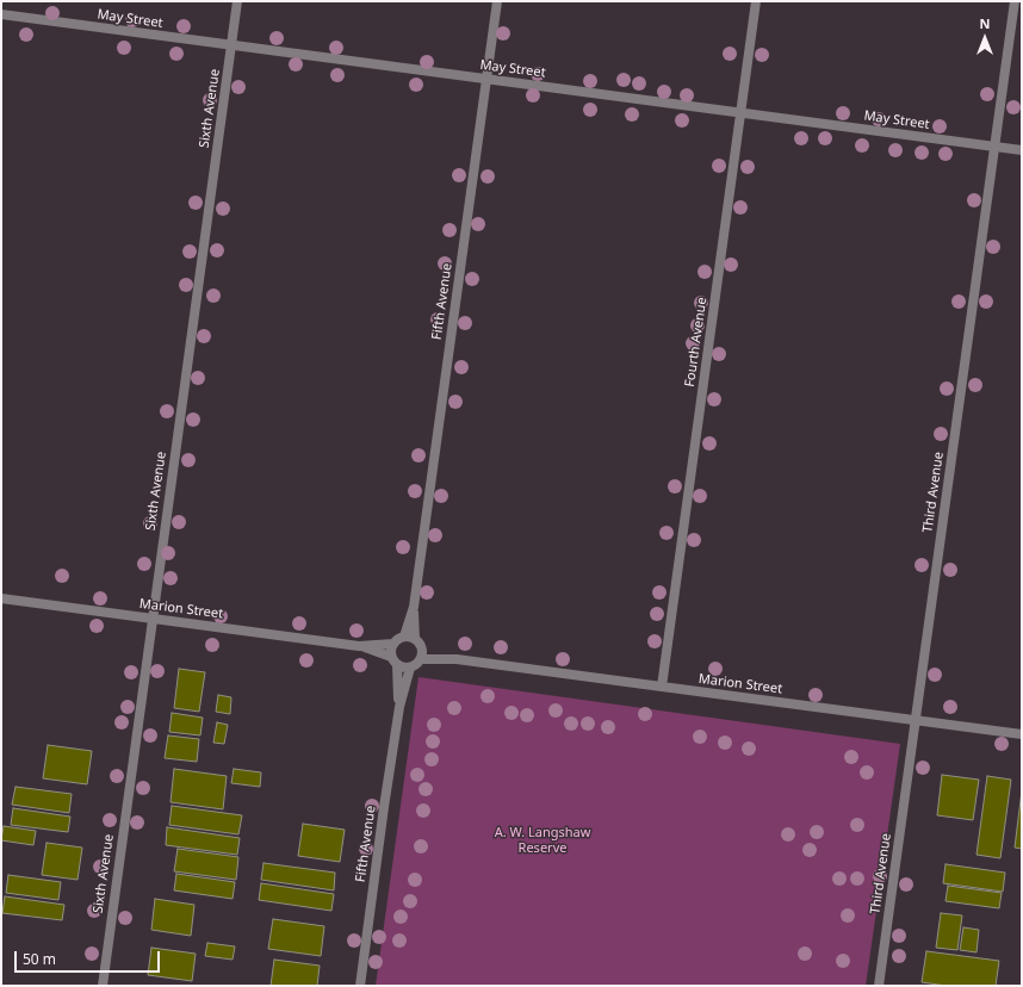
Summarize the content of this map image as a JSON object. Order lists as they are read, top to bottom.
{
  "streets": {
    "street": [
      "May Street",
      "Sixth Avenue",
      "Fifth Avenue",
      "Fourth Avenue",
      "Third Avenue",
      "Marion Street"
    ]
  },
  "crossings": [
    ["May Street", "Sixth Avenue"],
    ["May Street", "Fifth Avenue"],
    ["May Street", "Fourth Avenue"],
    ["May Street", "Third Avenue"],
    ["Sixth Avenue", "Marion Street"],
    ["Fifth Avenue", "Marion Street"],
    ["Fourth Avenue", "Marion Street"],
    ["Third Avenue", "Marion Street"]
  ],
  "parks": ["A. W. Langshaw Reserve"],
  "scale_bar": "50 m",
  "north": "top"
}
